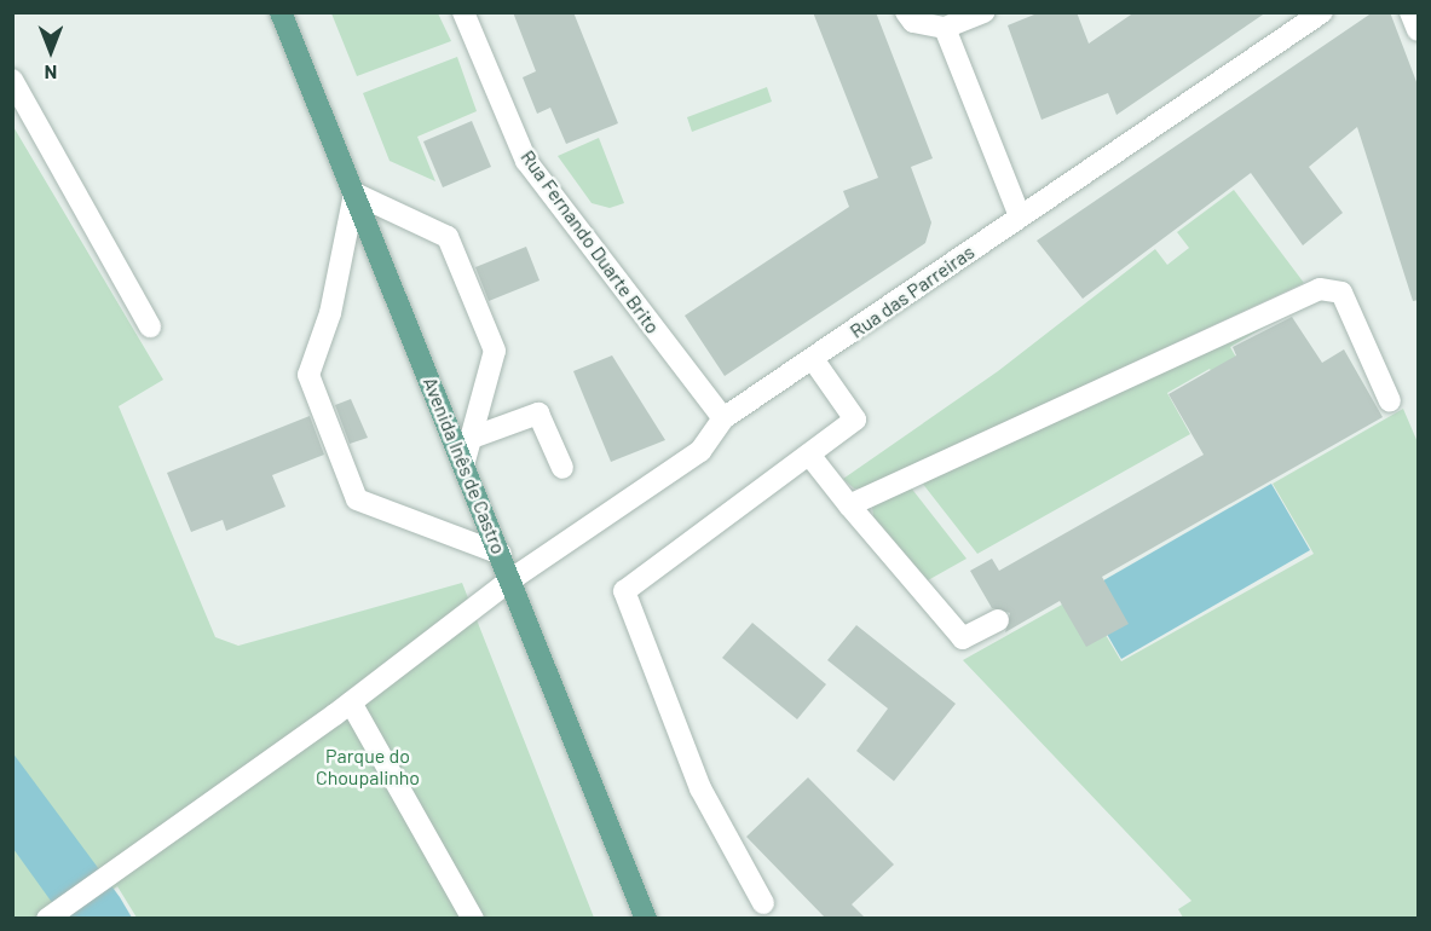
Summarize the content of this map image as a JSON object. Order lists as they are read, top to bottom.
{
  "streets": {
    "main road": ["Avenida Inês de Castro"],
    "street": ["Rua Fernando Duarte Brito", "Rua das Parreiras"]
  },
  "crossings": [
    ["Rua Fernando Duarte Brito", "Rua das Parreiras"],
    ["Rua das Parreiras", "Avenida Inês de Castro"]
  ],
  "parks": ["Parque do Choupalinho"],
  "north": "bottom"
}
